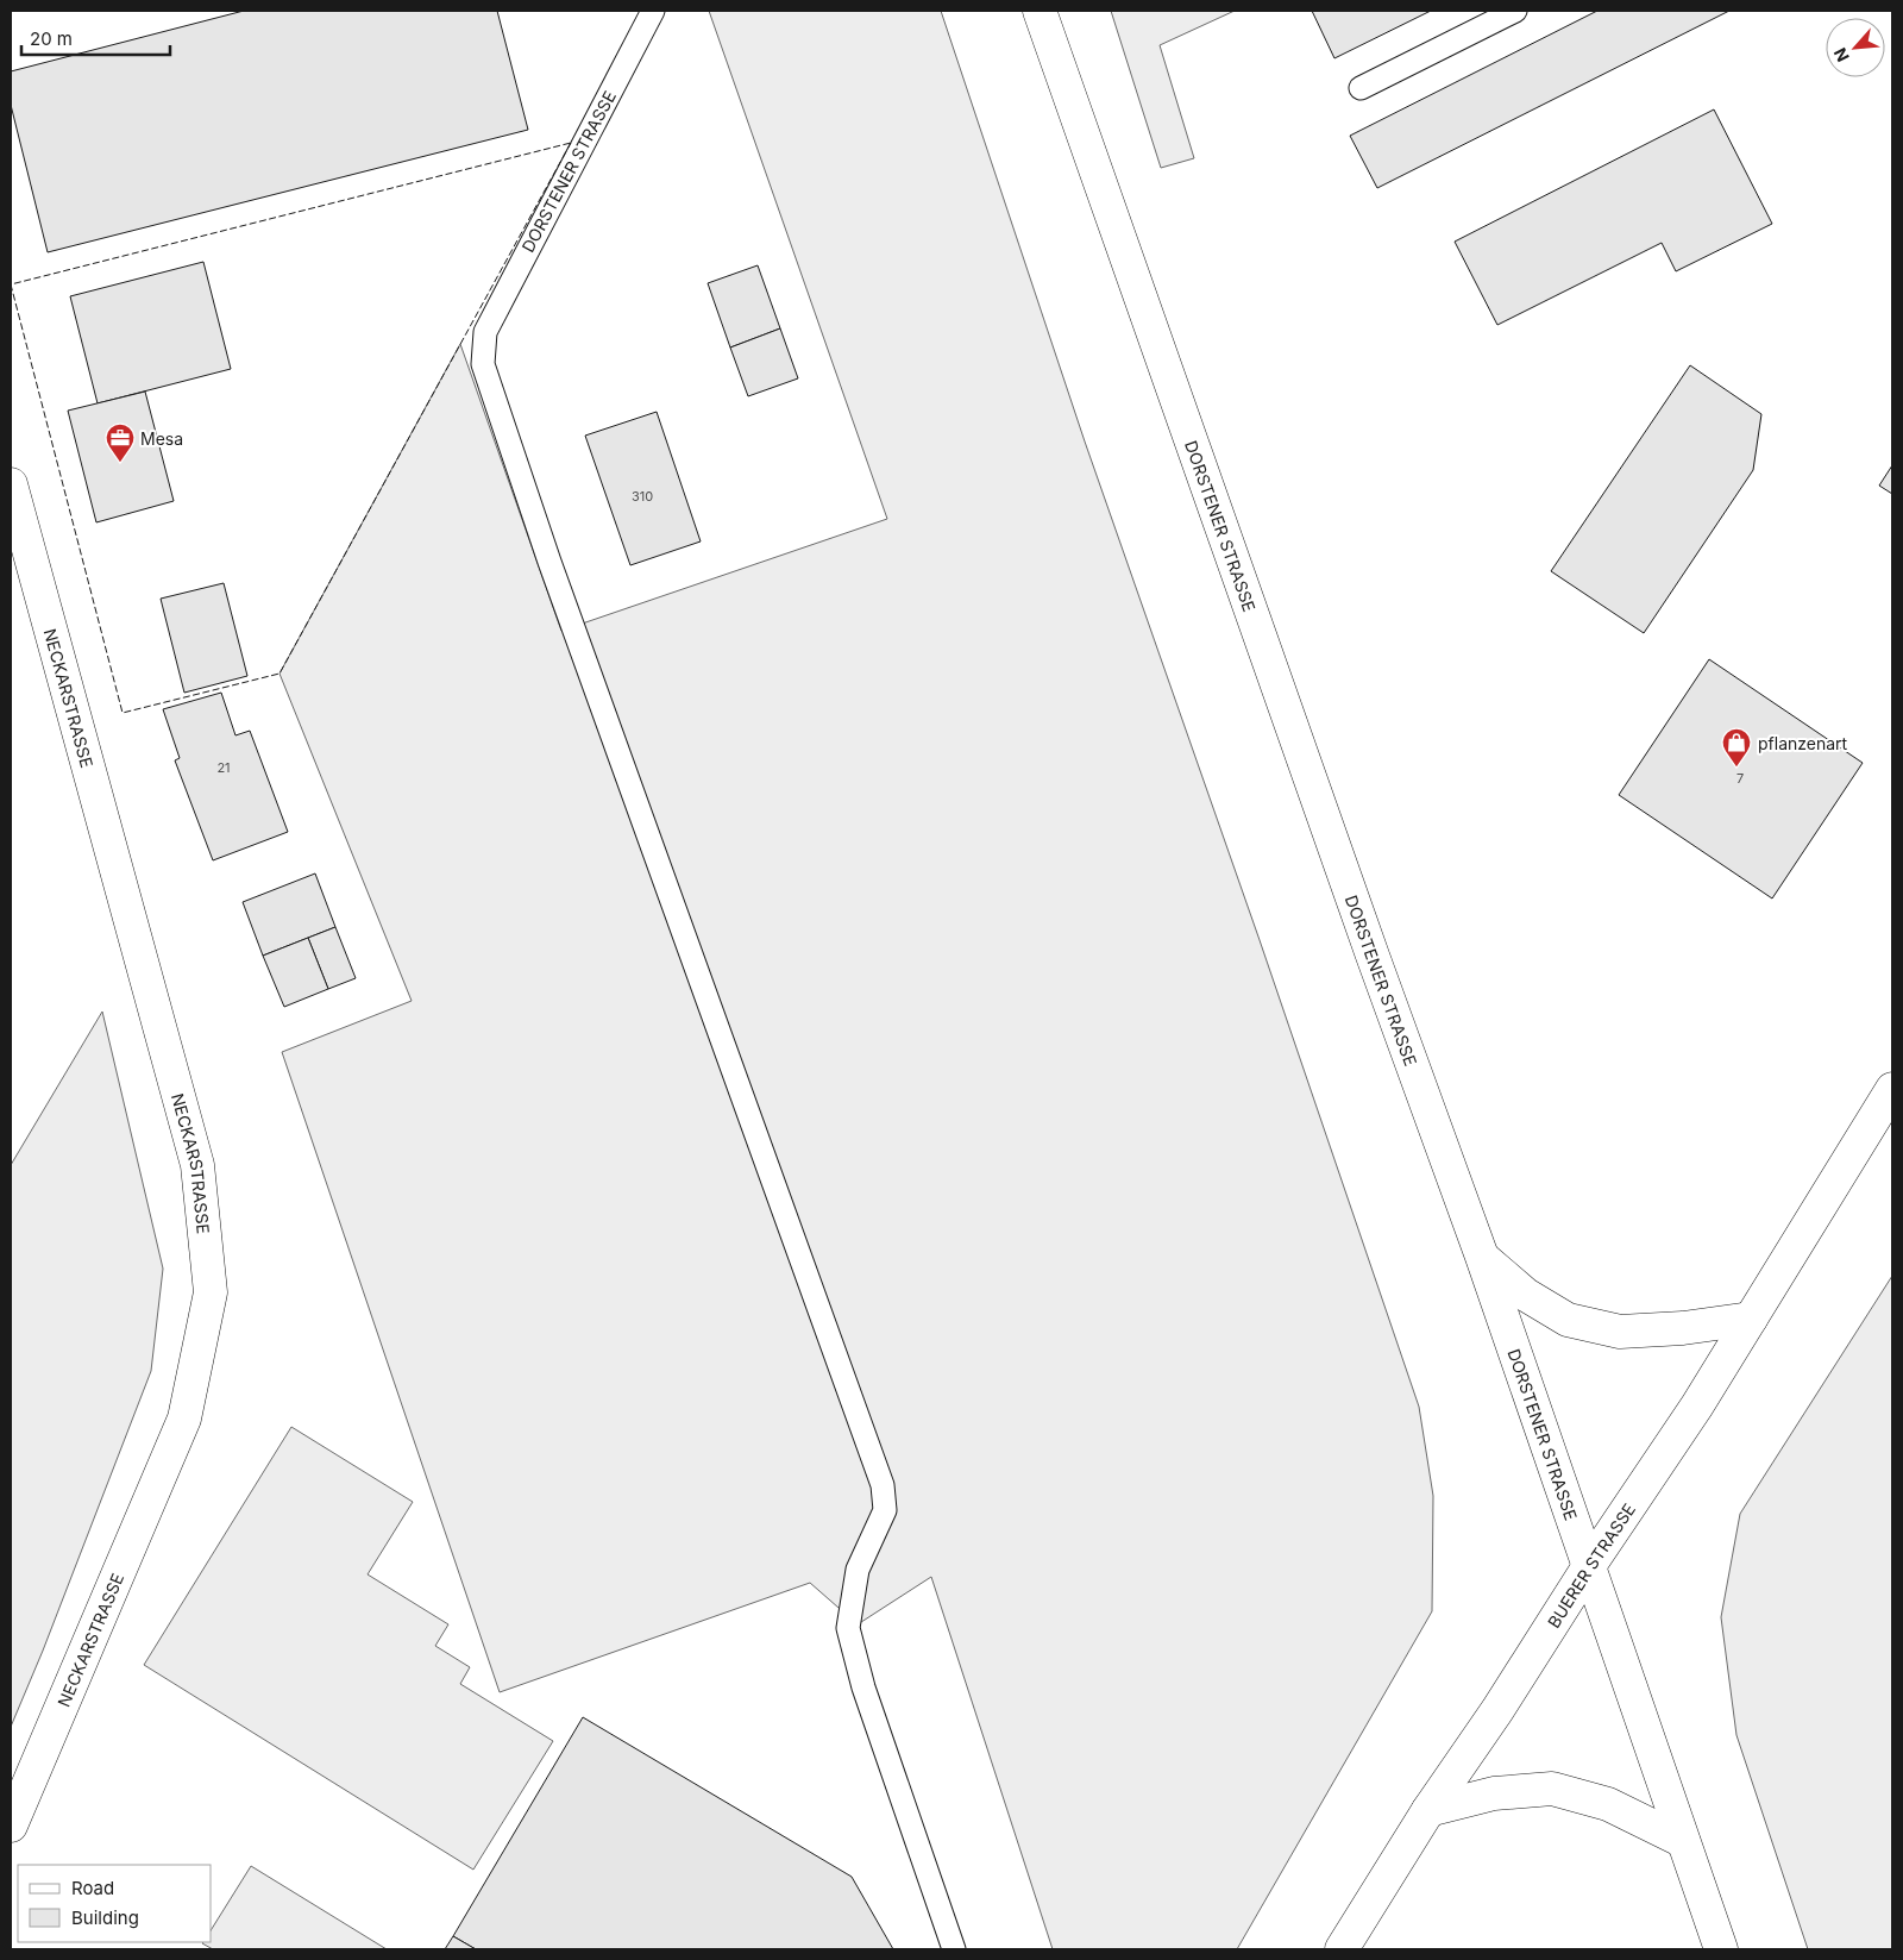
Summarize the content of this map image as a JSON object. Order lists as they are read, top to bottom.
{
  "streets": {
    "main road": ["DORSTENER STRASSE", "NECKARSTRASSE", "BUERER STRASSE"]
  },
  "crossings": [
    ["DORSTENER STRASSE", "BUERER STRASSE"]
  ],
  "places": {
    "office": ["Mesa"],
    "shop": ["pflanzenart"]
  },
  "house_numbers": ["310", "21", "7"],
  "legend": ["Road", "Building"],
  "scale_bar": "20 m",
  "north": "bottom left"
}
